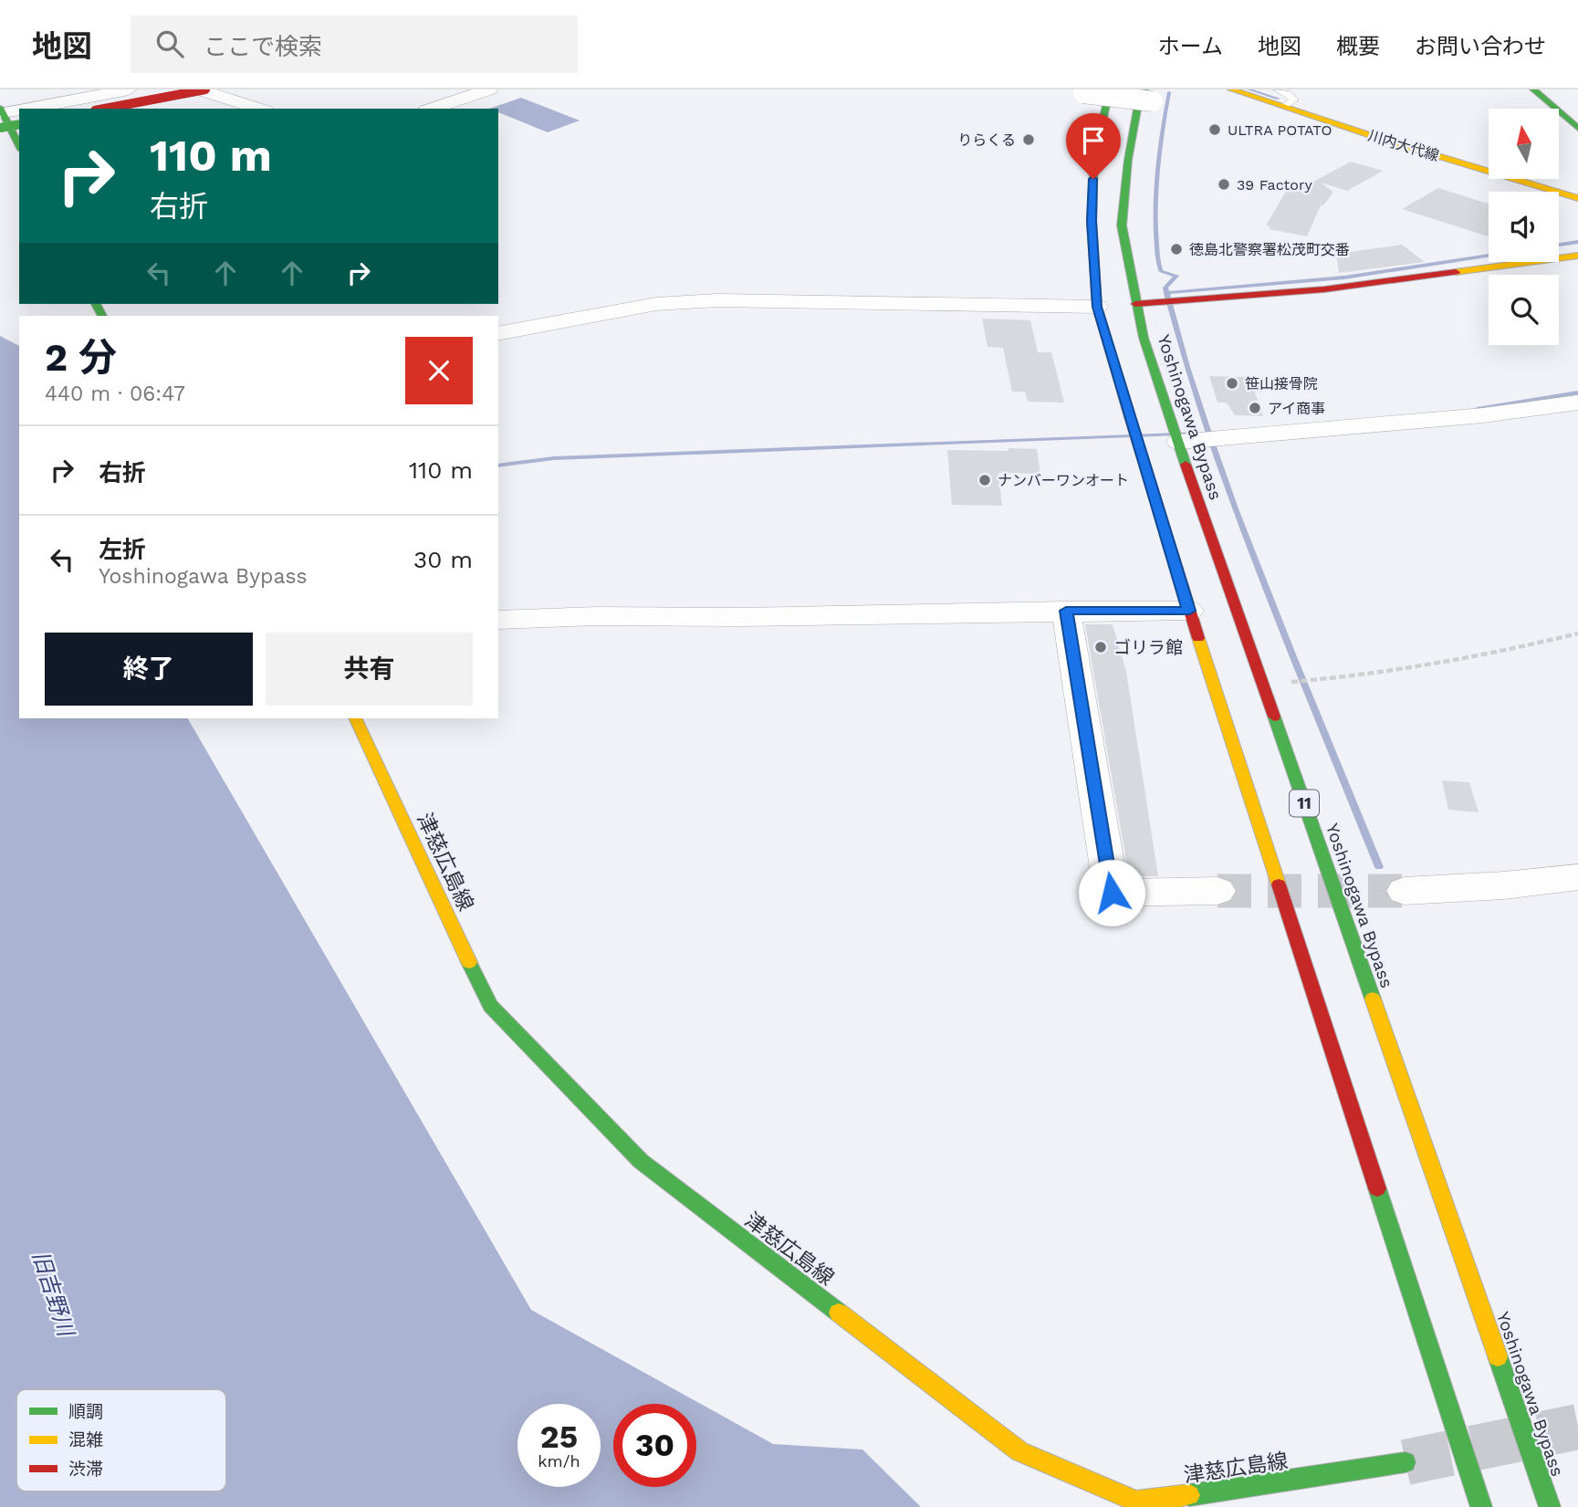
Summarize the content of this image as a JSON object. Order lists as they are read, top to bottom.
{
  "streets": {
    "main road": [
      "川内大代線",
      "Yoshinogawa Bypass",
      "11",
      "津慈広島線"
    ]
  },
  "water": ["旧吉野川"],
  "places": [
    "ULTRA POTATO",
    "りらくる",
    "39 Factory",
    "徳島北警察署松茂町交番",
    "笹山接骨院",
    "アイ商事",
    "ナンバーワンオート",
    "ゴリラ館"
  ],
  "legend": ["順調", "混雑", "渋滞"],
  "north": "top",
  "page": {
    "header": "地図",
    "search": "ここで検索",
    "nav": [
      "ホーム",
      "地図",
      "概要",
      "お問い合わせ"
    ],
    "turn": ["110 m", "右折"],
    "heading": ["2 分", "440 m · 06:47"],
    "list": [
      {
        "name": "右折",
        "value": "110 m"
      },
      {
        "name": "左折",
        "note": "Yoshinogawa Bypass",
        "value": "30 m"
      }
    ],
    "buttons": ["終了", "共有"],
    "speed": "25 km/h",
    "limit": "30"
  }
}
